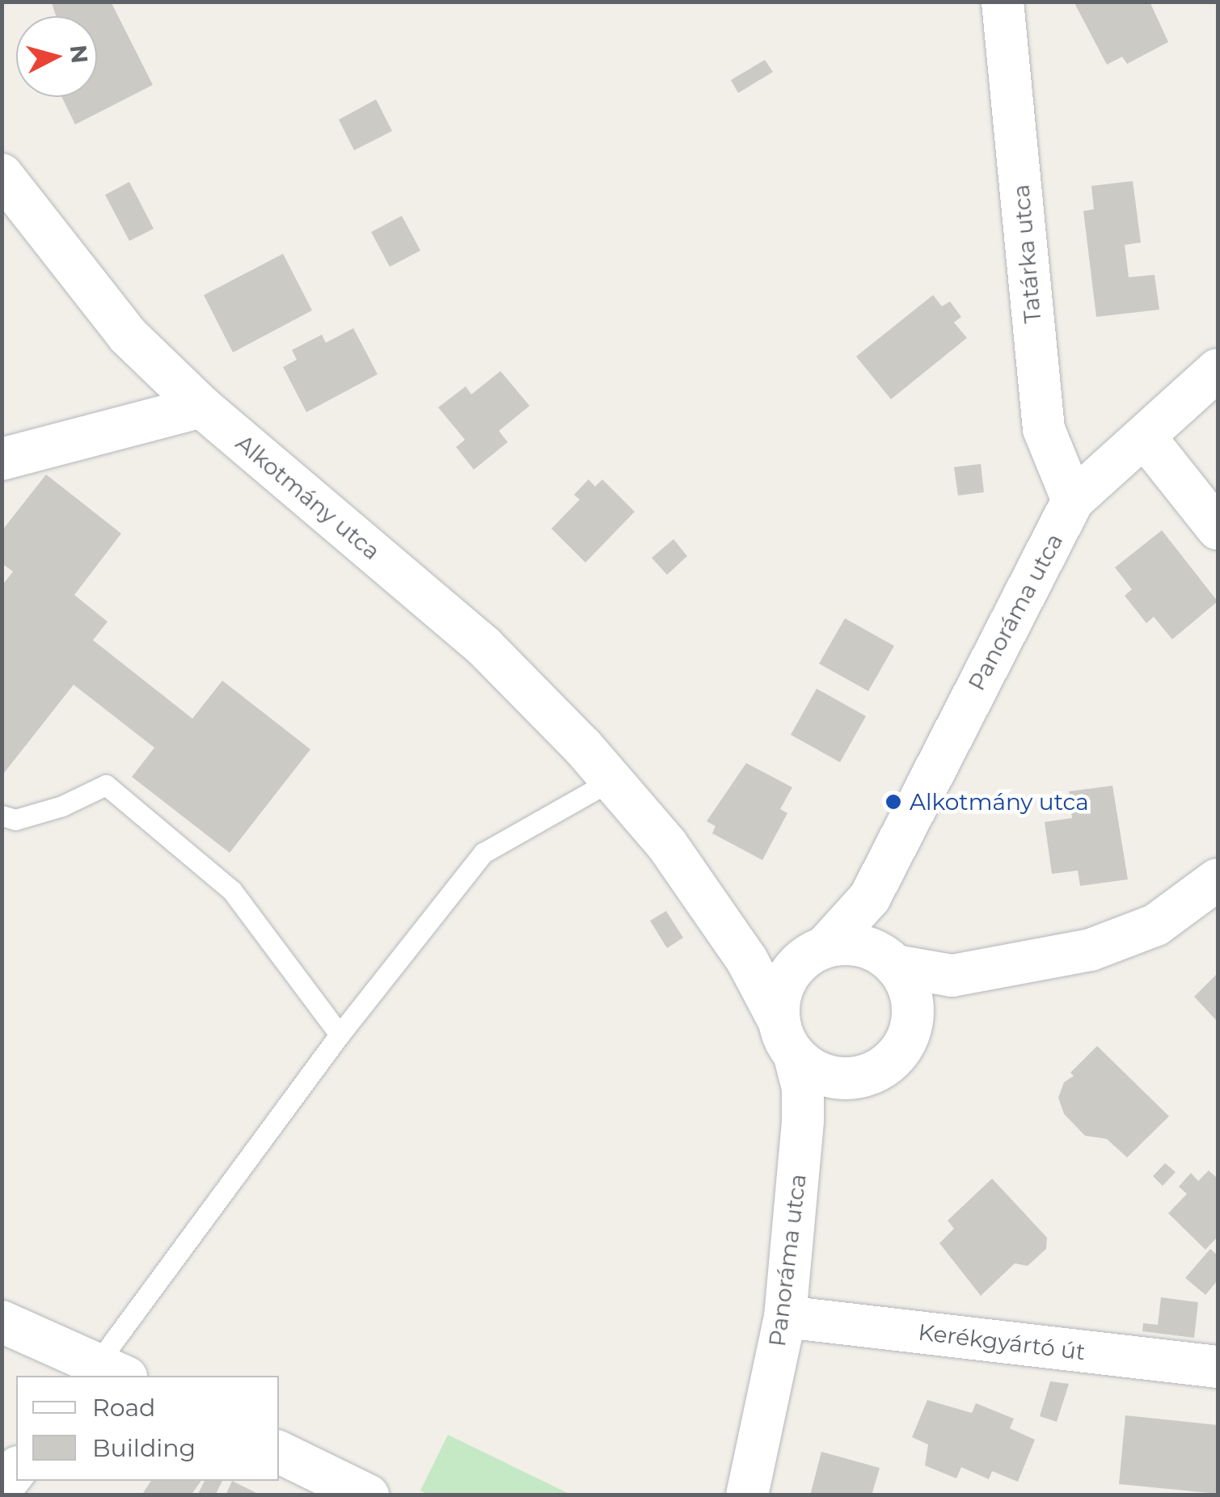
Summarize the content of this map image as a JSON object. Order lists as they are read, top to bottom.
{
  "streets": {
    "street": [
      "Tatárka utca",
      "Alkotmány utca",
      "Panoráma utca",
      "Kerékgyártó út"
    ]
  },
  "crossings": [
    ["Tatárka utca", "Panoráma utca"],
    ["Alkotmány utca", "Panoráma utca"],
    ["Panoráma utca", "Kerékgyártó út"]
  ],
  "places": ["Alkotmány utca"],
  "legend": ["Road", "Building"],
  "north": "right"
}
